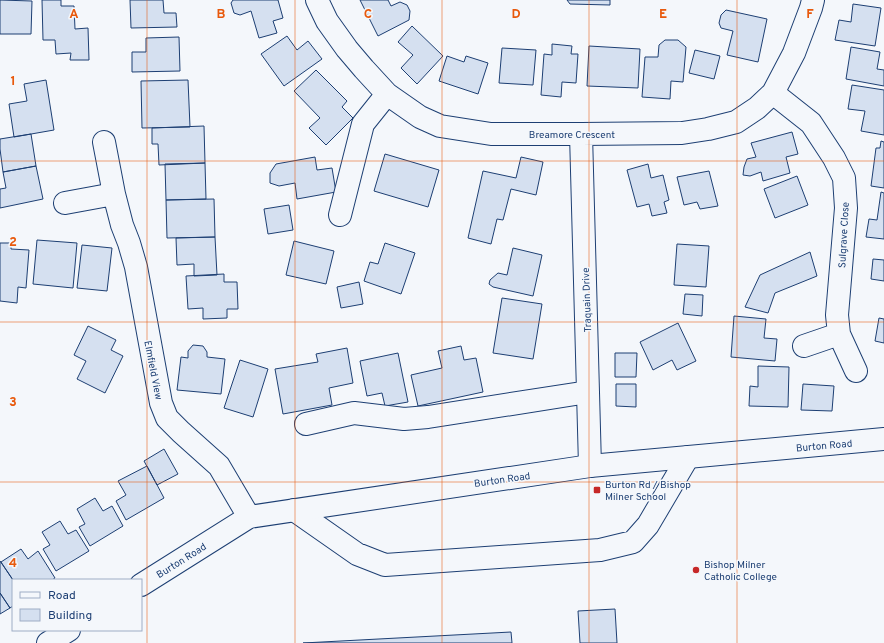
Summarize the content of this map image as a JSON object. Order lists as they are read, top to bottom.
{
  "streets": {
    "street": [
      "Breamore Crescent",
      "Sulgrave Close",
      "Traquain Drive",
      "Elmfield View",
      "Burton Road"
    ]
  },
  "crossings": [
    ["Breamore Crescent", "Sulgrave Close"],
    ["Breamore Crescent", "Traquain Drive"],
    ["Traquain Drive", "Burton Road"],
    ["Elmfield View", "Burton Road"]
  ],
  "places": {
    "transit": ["Burton Rd / Bishop Milner School"],
    "other": ["Bishop Milner Catholic College"]
  },
  "legend": ["Road", "Building"],
  "grid": {
    "columns": [
      "A",
      "B",
      "C",
      "D",
      "E",
      "F"
    ],
    "rows": [
      "1",
      "2",
      "3",
      "4"
    ]
  }
}
